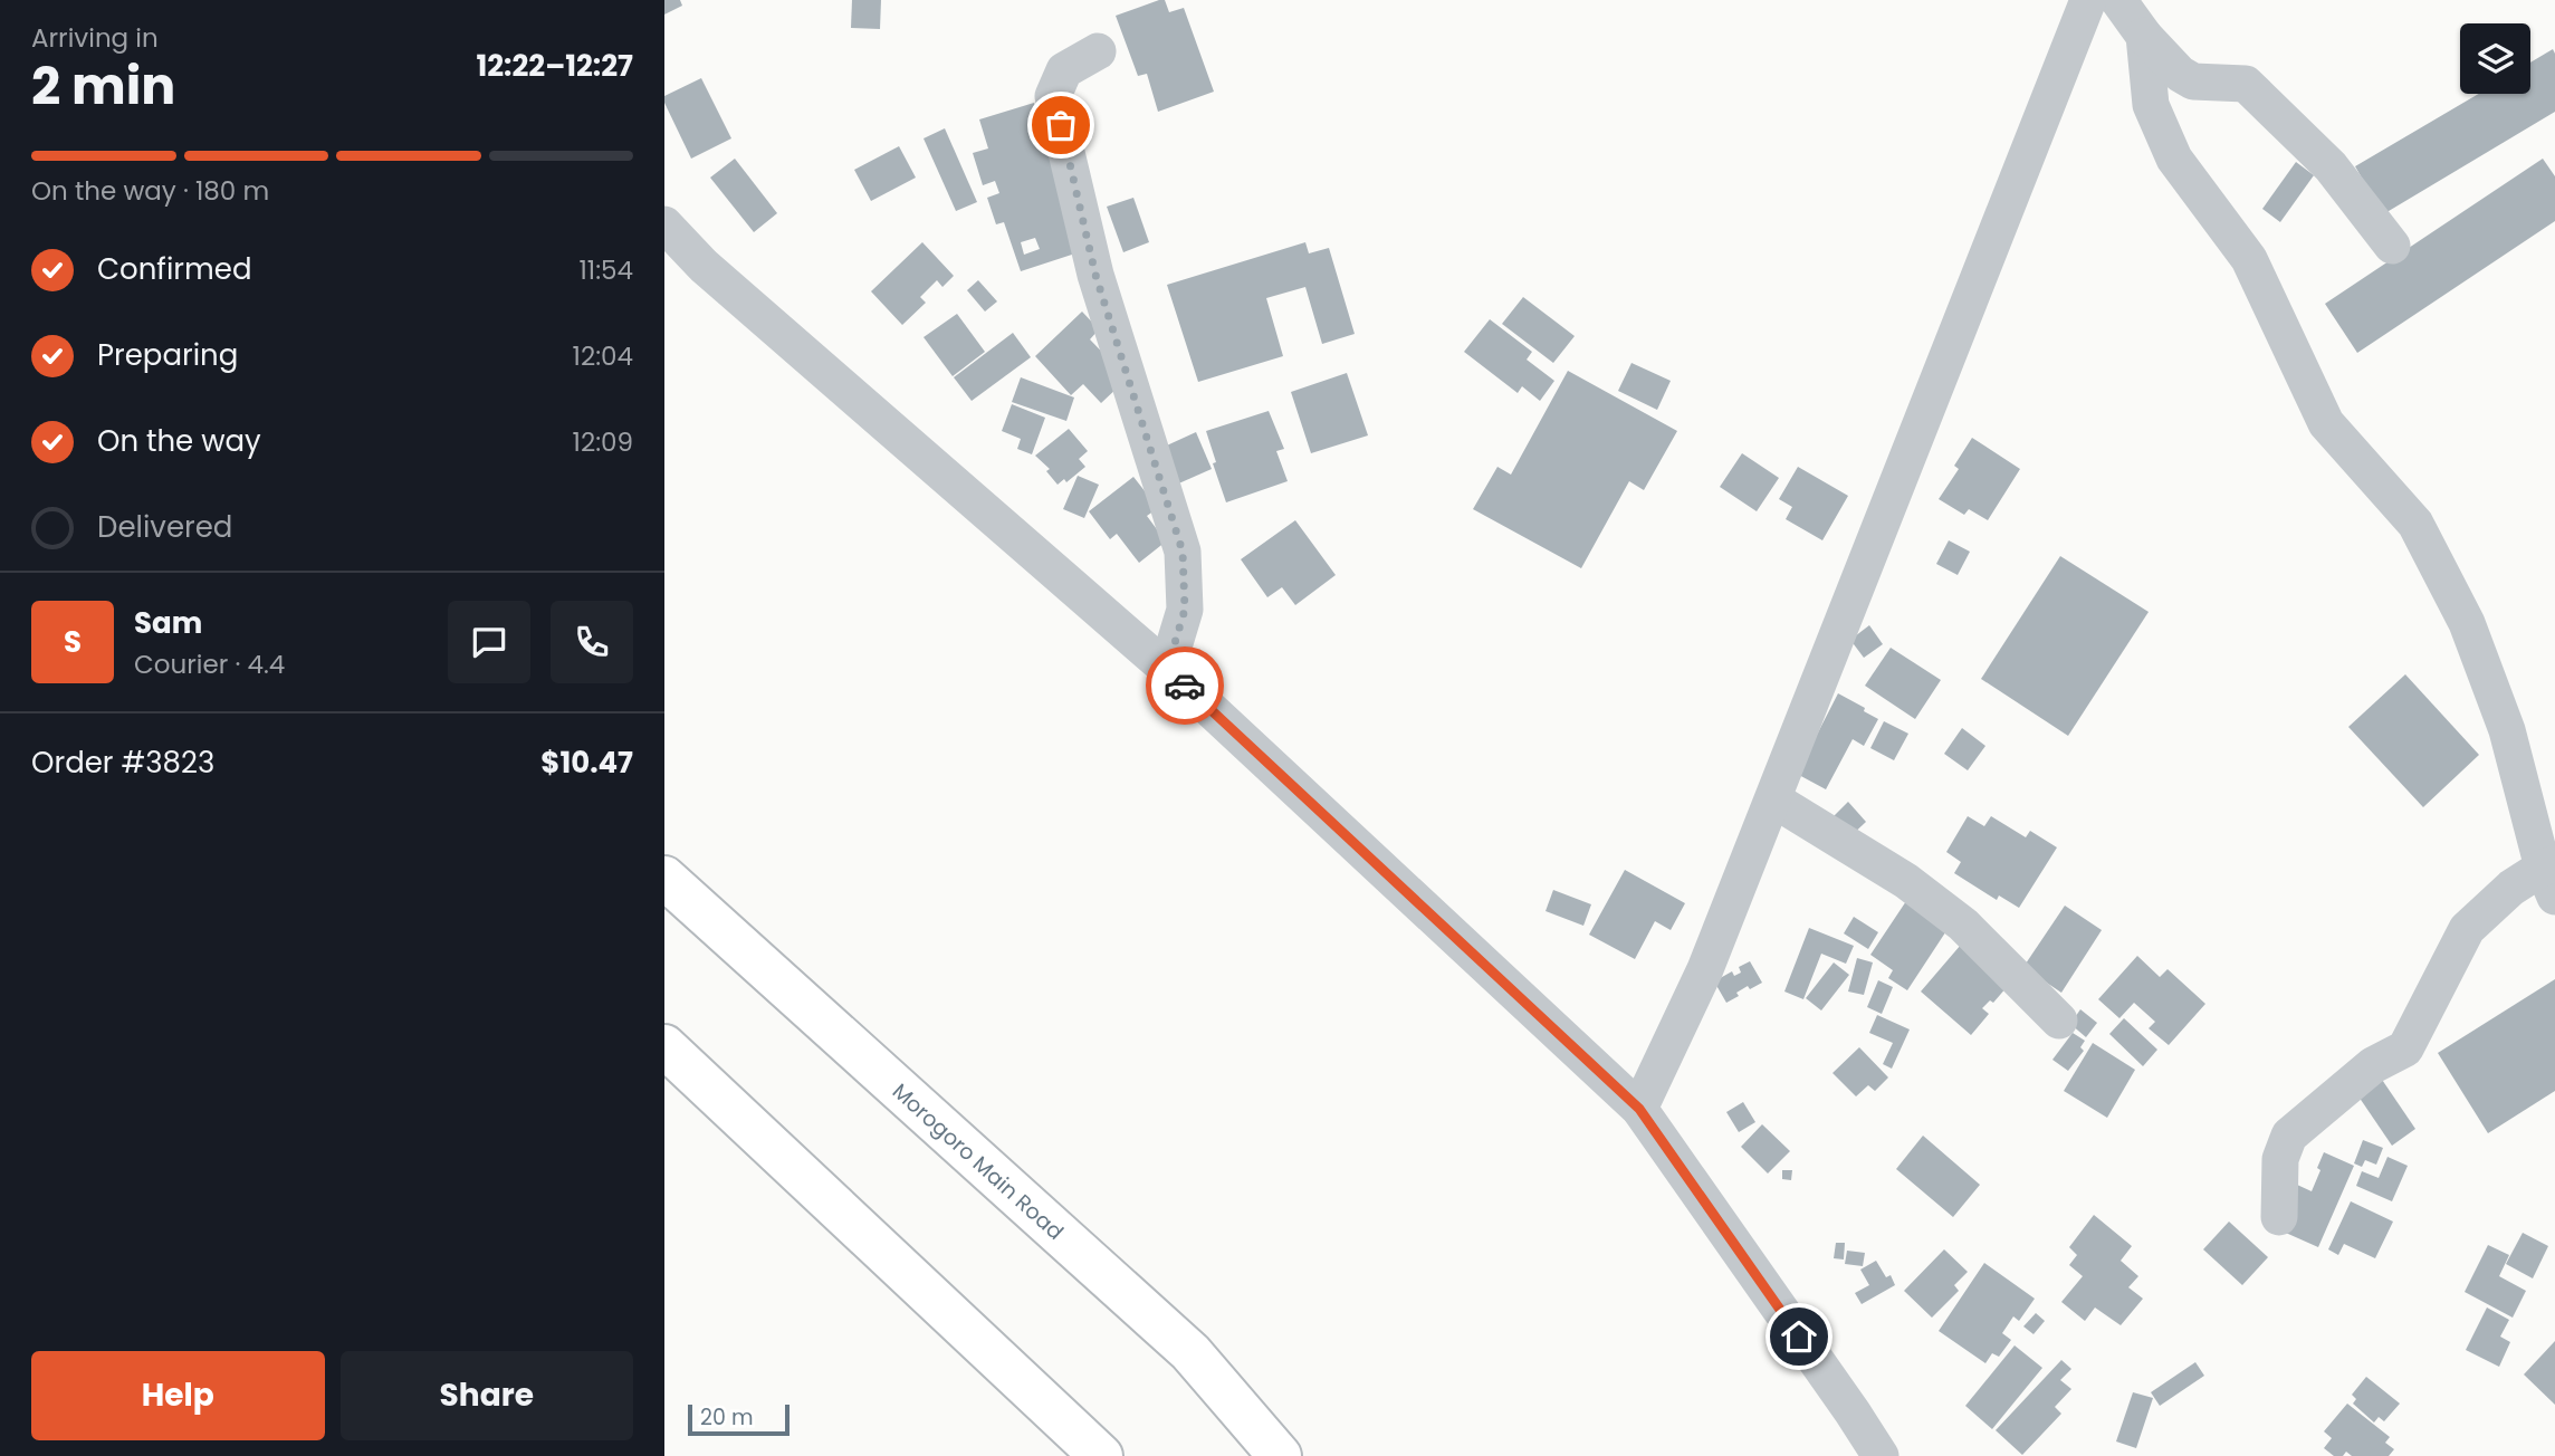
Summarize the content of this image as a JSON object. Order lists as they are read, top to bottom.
{
  "streets": {
    "highway": ["Morogoro Main Road"]
  },
  "scale_bar": "20 m",
  "page": {
    "heading": ["2 min", "Arriving in", "12:22–12:27"],
    "panel": [
      "Sam",
      "Courier · 4.4",
      "Order #3823",
      "$10.47"
    ],
    "bar": "On the way · 180 m",
    "list": [
      ["Confirmed", "11:54"],
      ["Preparing", "12:04"],
      ["On the way", "12:09"],
      "Delivered"
    ],
    "round": "S",
    "buttons": ["Help", "Share"],
    "scale": "20 m"
  }
}
